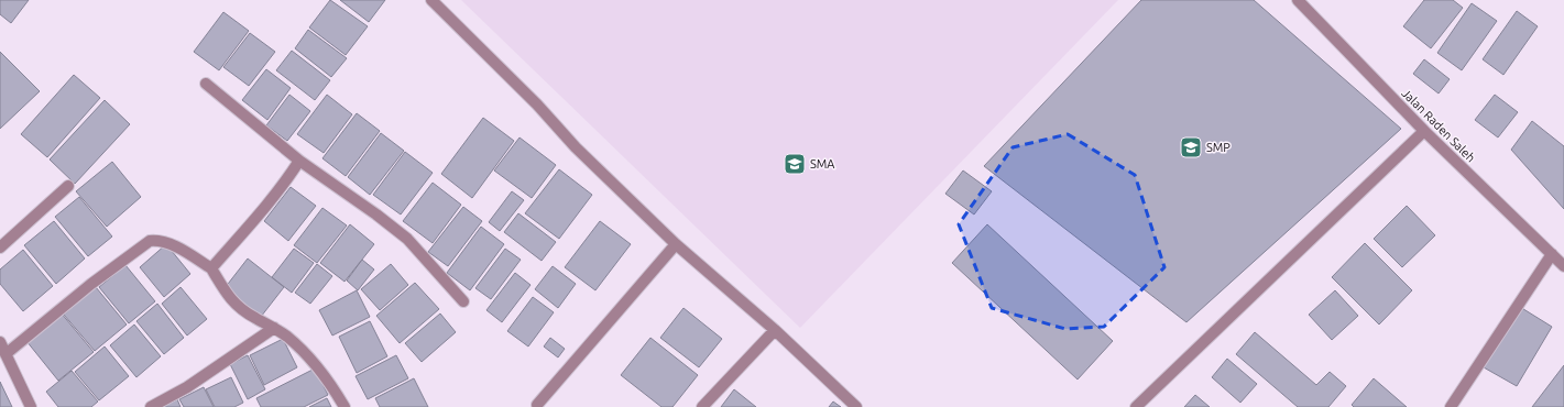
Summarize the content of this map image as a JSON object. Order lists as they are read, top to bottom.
{
  "streets": {
    "street": ["Jalan Raden Saleh"]
  },
  "places": {
    "school or university": ["SMP", "SMA"]
  }
}
